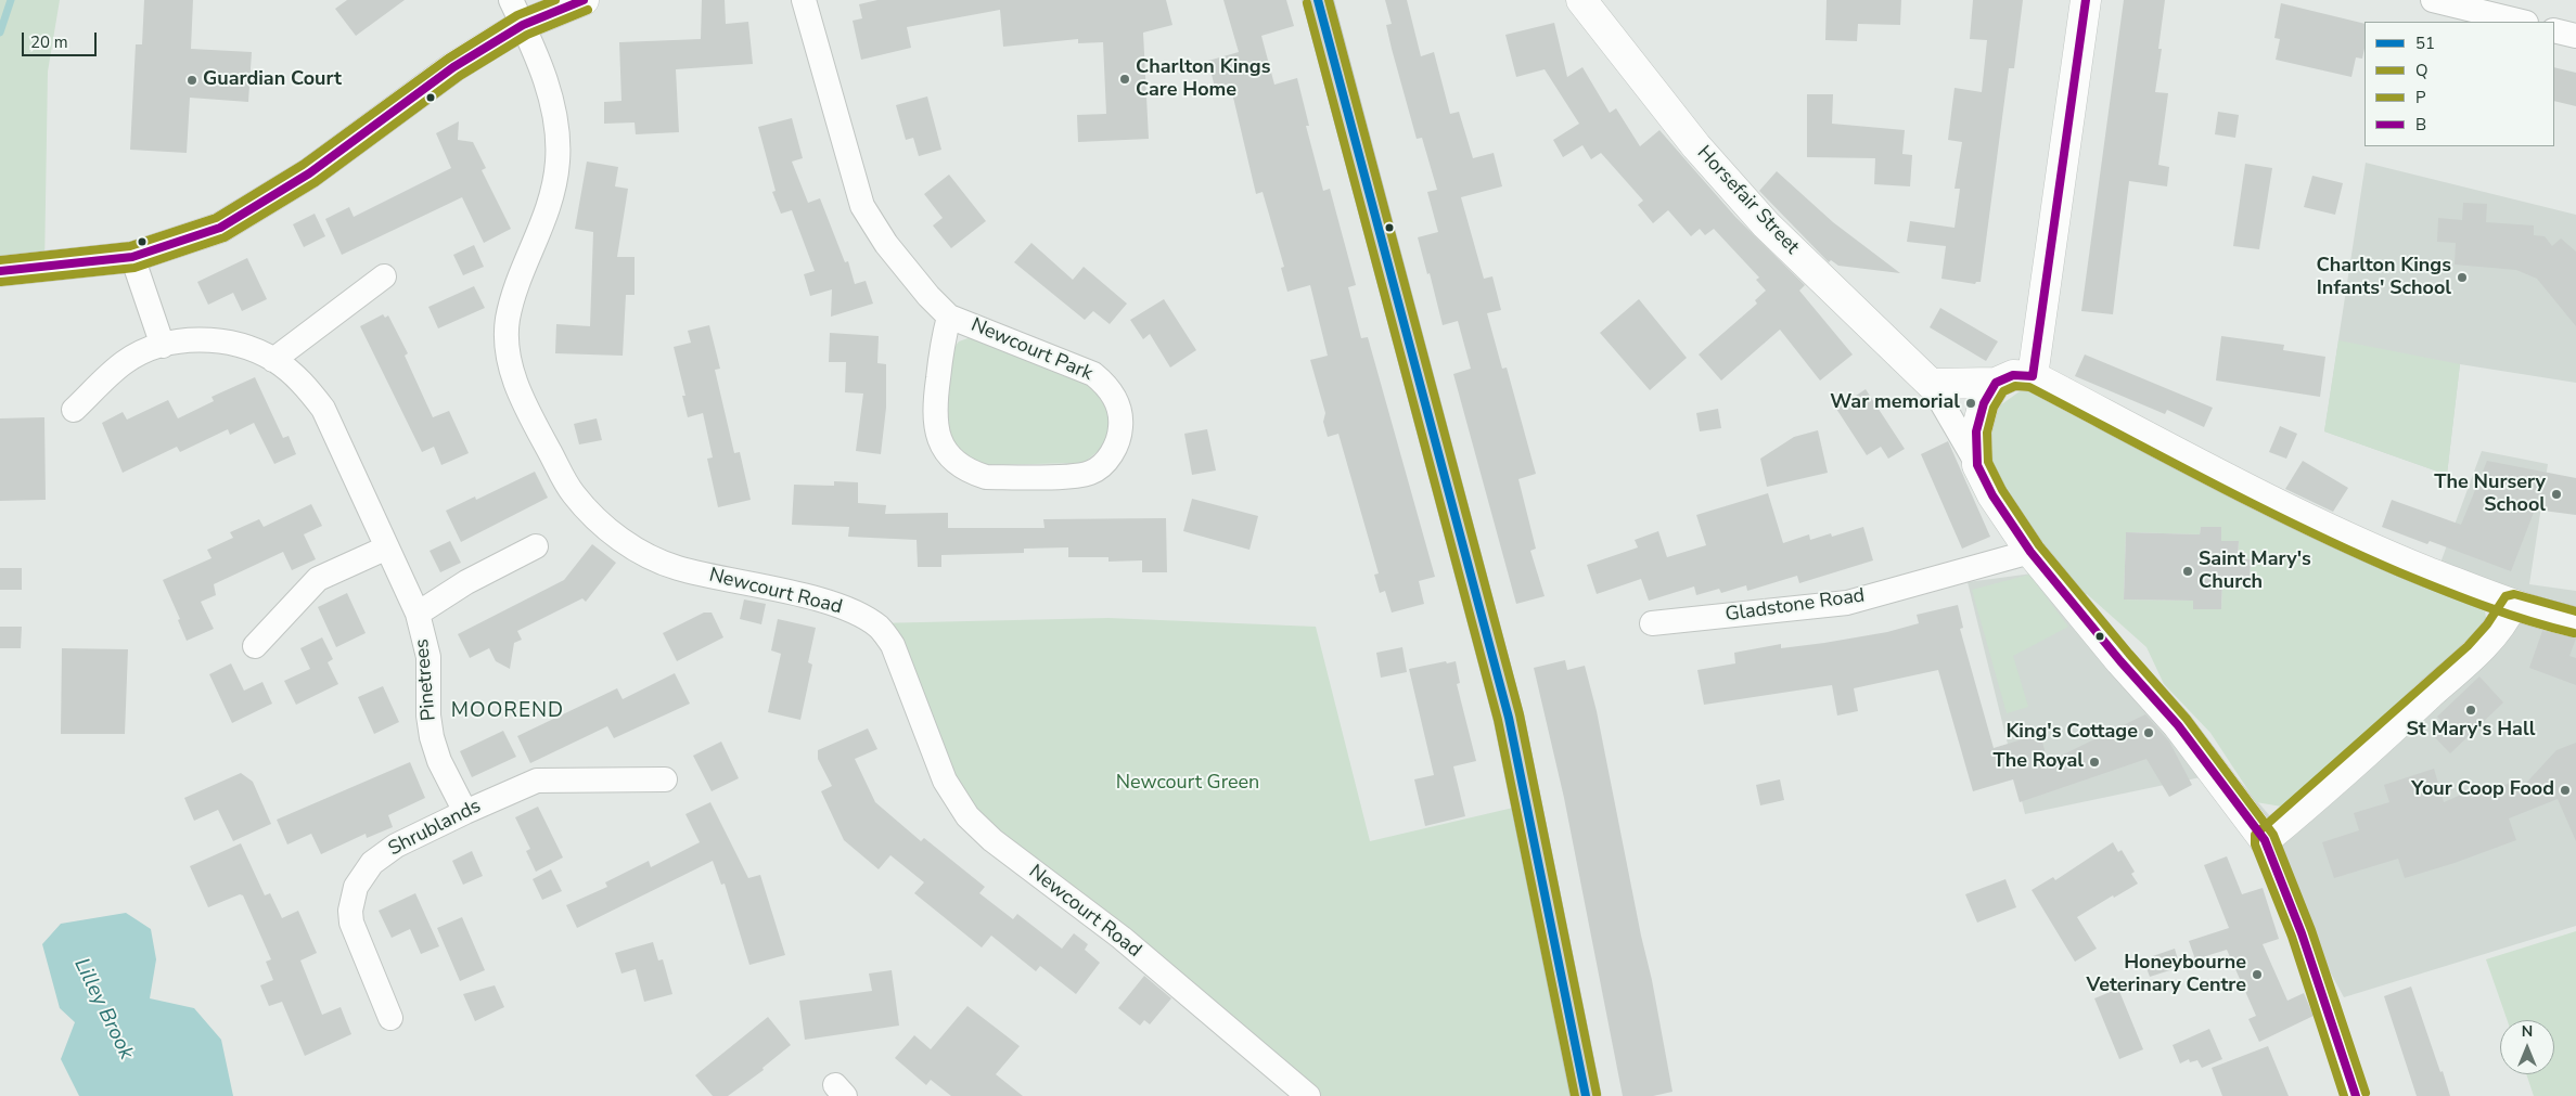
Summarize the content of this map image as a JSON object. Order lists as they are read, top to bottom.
{
  "streets": {
    "street": [
      "Horsefair Street",
      "Newcourt Park",
      "Newcourt Road",
      "Gladstone Road",
      "Pinetrees",
      "Shrublands"
    ]
  },
  "crossings": [
    ["Horsefair Street", "Gladstone Road"],
    ["Pinetrees", "Shrublands"]
  ],
  "districts": ["MOOREND"],
  "water": ["Lilley Brook"],
  "parks": ["Newcourt Green"],
  "places": [
    "Charlton Kings Care Home",
    "Guardian Court",
    "Charlton Kings Infants' School",
    "War memorial",
    "The Nursery School",
    "Saint Mary's Church",
    "St Mary's Hall",
    "King's Cottage",
    "The Royal",
    "Your Coop Food",
    "Honeybourne Veterinary Centre"
  ],
  "lines": [
    "transit line 51",
    "transit line P",
    "transit line B",
    "transit line Q"
  ],
  "legend": [
    "51",
    "Q",
    "P",
    "B"
  ],
  "scale_bar": "20 m",
  "north": "top"
}
